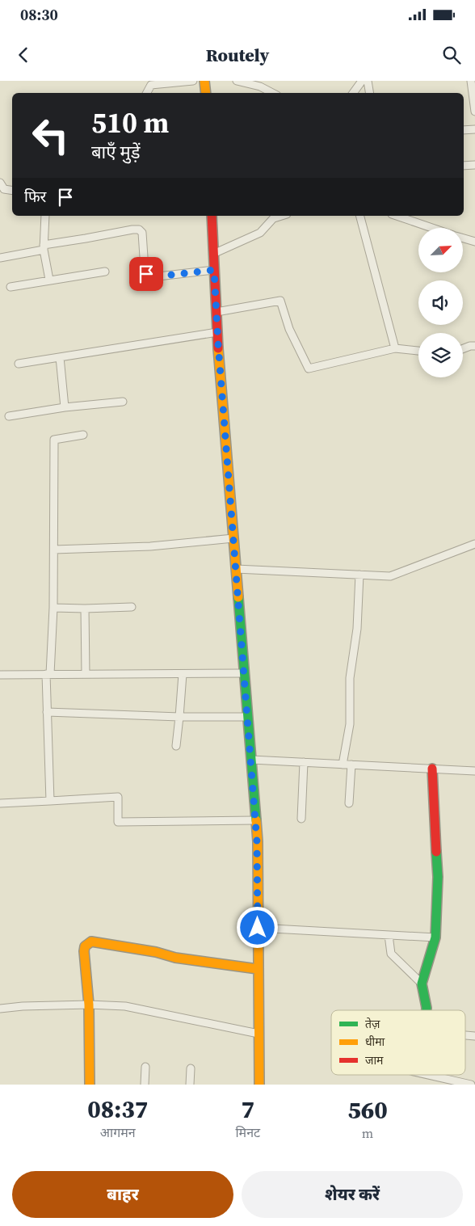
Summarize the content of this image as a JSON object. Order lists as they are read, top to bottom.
{
  "legend": ["तेज़", "धीमा", "जाम"],
  "north": "top right",
  "page": {
    "status": "08:30",
    "header": "Routely",
    "turn": ["510 m", "बाएँ मुड़ें"],
    "then": "फिर",
    "eta": [
      "08:37",
      "आगमन",
      "7",
      "मिनट",
      "560",
      "m"
    ],
    "buttons": ["बाहर", "शेयर करें"]
  }
}
